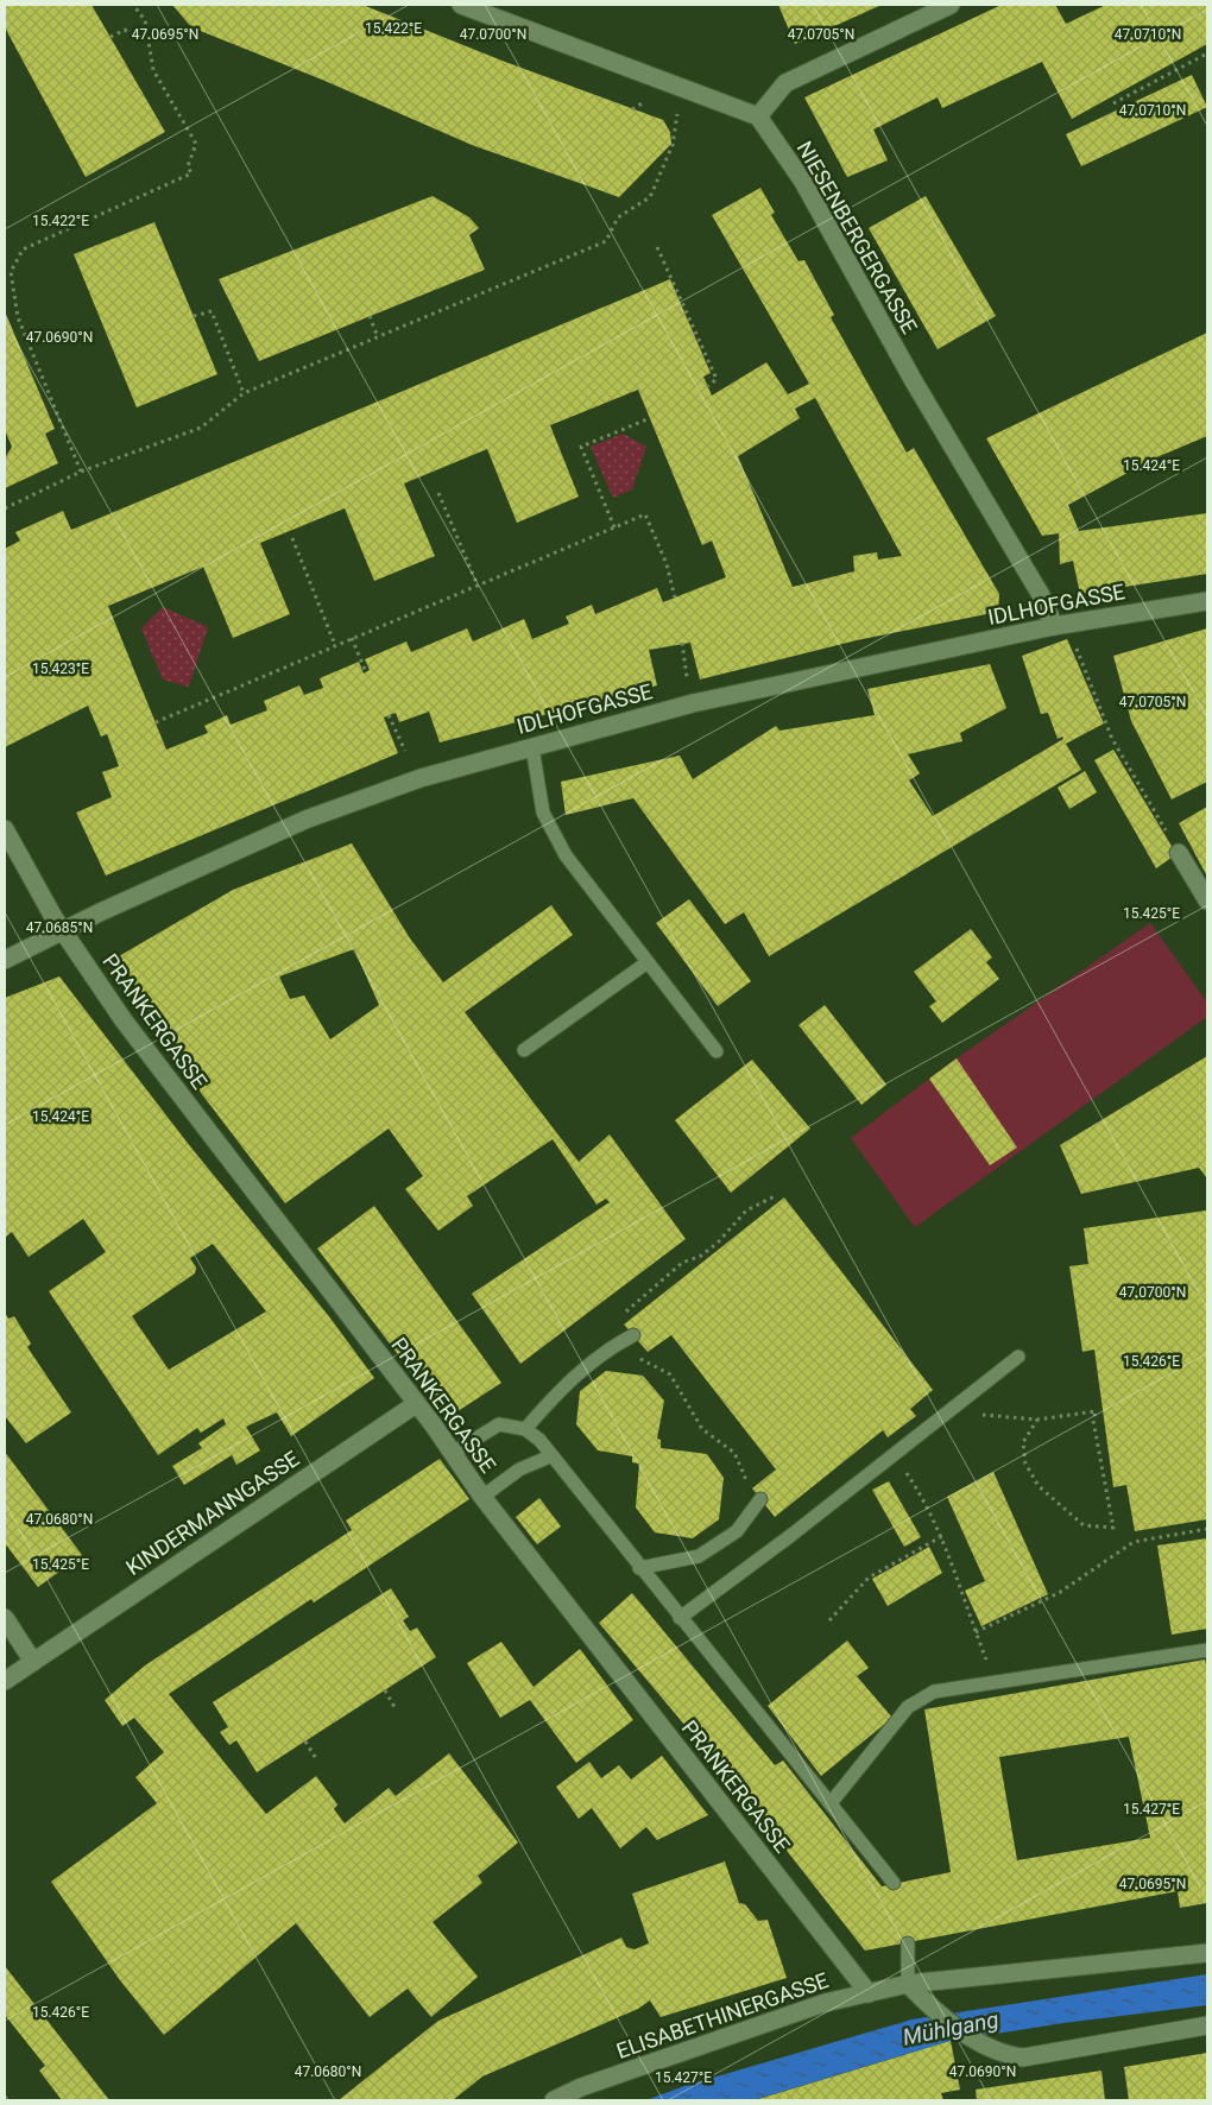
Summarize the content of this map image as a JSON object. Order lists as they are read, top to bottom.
{
  "streets": {
    "street": [
      "NIESENBERGERGASSE",
      "IDLHOFGASSE",
      "PRANKERGASSE",
      "KINDERMANNGASSE",
      "ELISABETHINERGASSE"
    ]
  },
  "crossings": [
    ["NIESENBERGERGASSE", "IDLHOFGASSE"],
    ["IDLHOFGASSE", "PRANKERGASSE"],
    ["PRANKERGASSE", "KINDERMANNGASSE"],
    ["PRANKERGASSE", "ELISABETHINERGASSE"]
  ],
  "water": ["Mühlgang"],
  "coordinates": [
    "15.422°E",
    "47.0695°N",
    "47.0700°N",
    "47.0705°N",
    "47.0710°N",
    "47.0690°N",
    "15.424°E",
    "15.423°E",
    "15.425°E",
    "47.0685°N",
    "15.426°E",
    "47.0680°N",
    "15.427°E"
  ]
}
